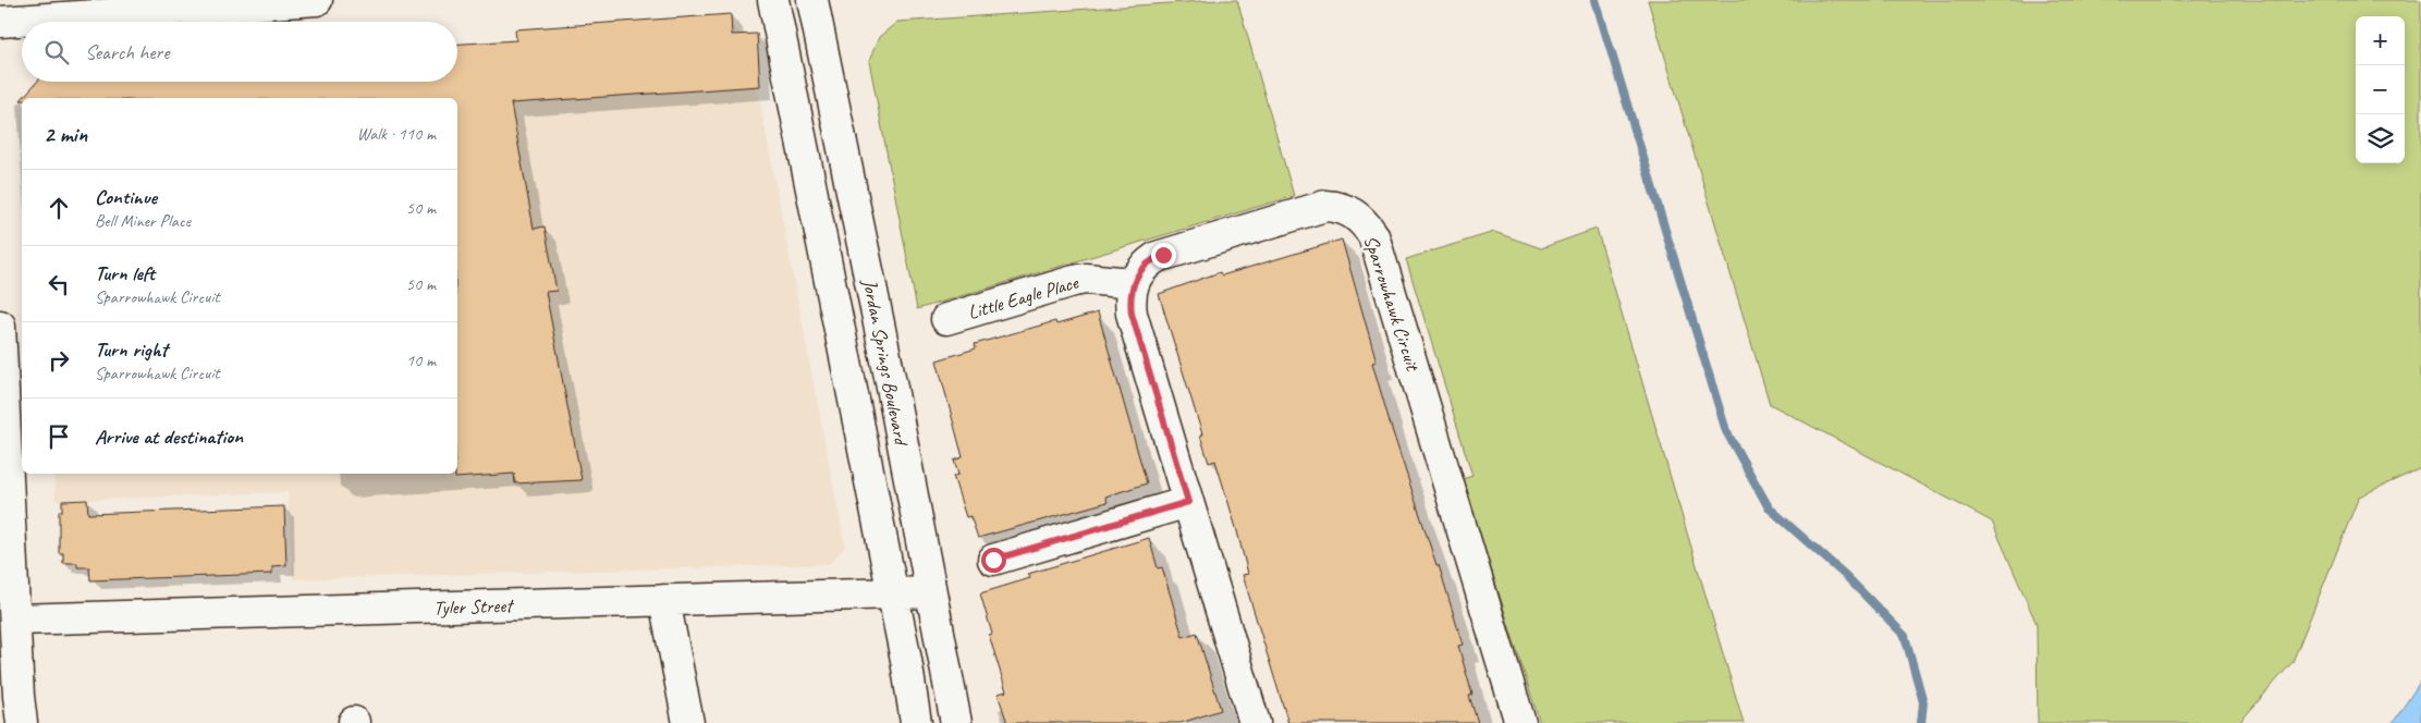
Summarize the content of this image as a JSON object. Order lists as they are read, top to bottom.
{
  "streets": {
    "street": [
      "Little Eagle Place",
      "Sparrowhawk Circuit",
      "Jordan Springs Boulevard",
      "Tyler Street"
    ]
  },
  "crossings": [
    ["Little Eagle Place", "Sparrowhawk Circuit"],
    ["Jordan Springs Boulevard", "Tyler Street"]
  ],
  "page": {
    "map_buttons": ["+", "−"],
    "search": "Search here",
    "heading": ["2 min", "Walk · 110 m"],
    "list": [
      ["Continue", "Bell Miner Place", "50 m"],
      ["Turn left", "Sparrowhawk Circuit", "50 m"],
      ["Turn right", "Sparrowhawk Circuit", "10 m"],
      "Arrive at destination"
    ]
  }
}
